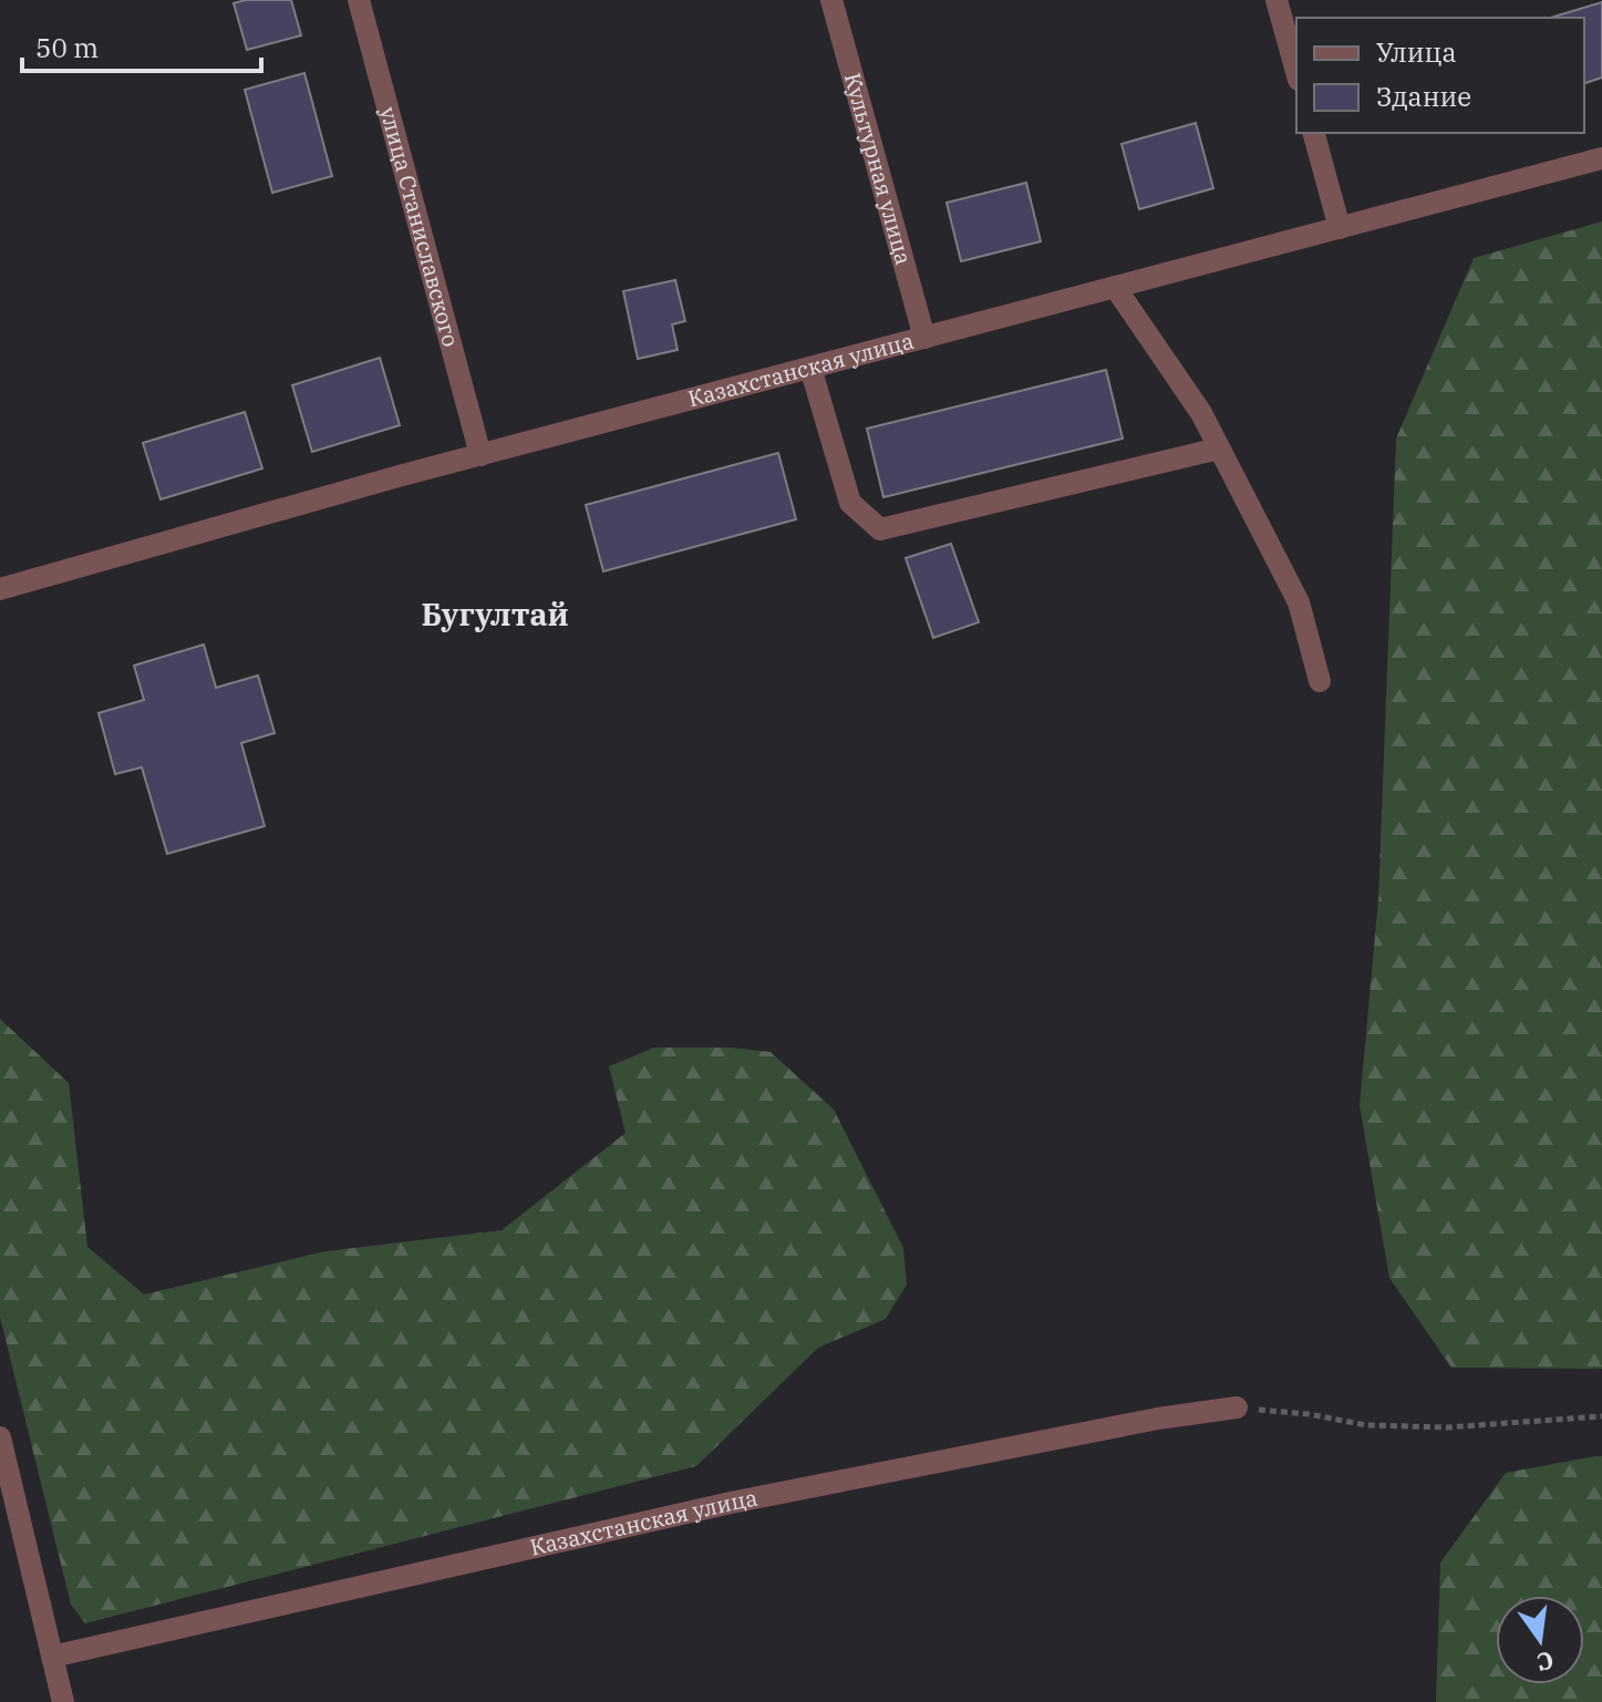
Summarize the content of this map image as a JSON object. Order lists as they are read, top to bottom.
{
  "streets": {
    "street": ["Культурная улица", "улица Станиславского", "Казахстанская улица"]
  },
  "crossings": [
    ["Культурная улица", "Казахстанская улица"],
    ["улица Станиславского", "Казахстанская улица"]
  ],
  "districts": ["Бугултай"],
  "legend": ["Улица", "Здание"],
  "scale_bar": "50 m",
  "north": "bottom"
}
